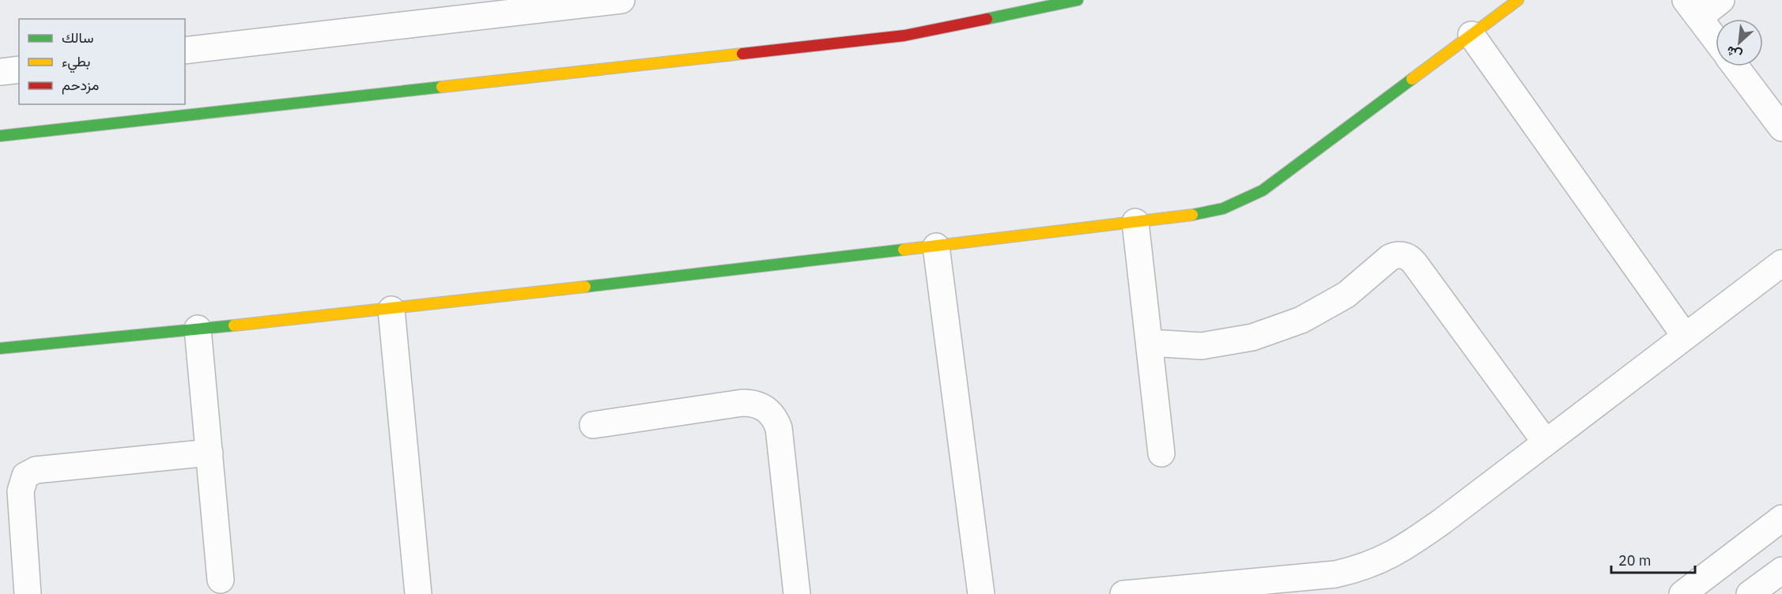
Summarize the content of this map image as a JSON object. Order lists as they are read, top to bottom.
{
  "legend": ["سالك", "بطيء", "مزدحم"],
  "scale_bar": "20 m",
  "north": "bottom left"
}
